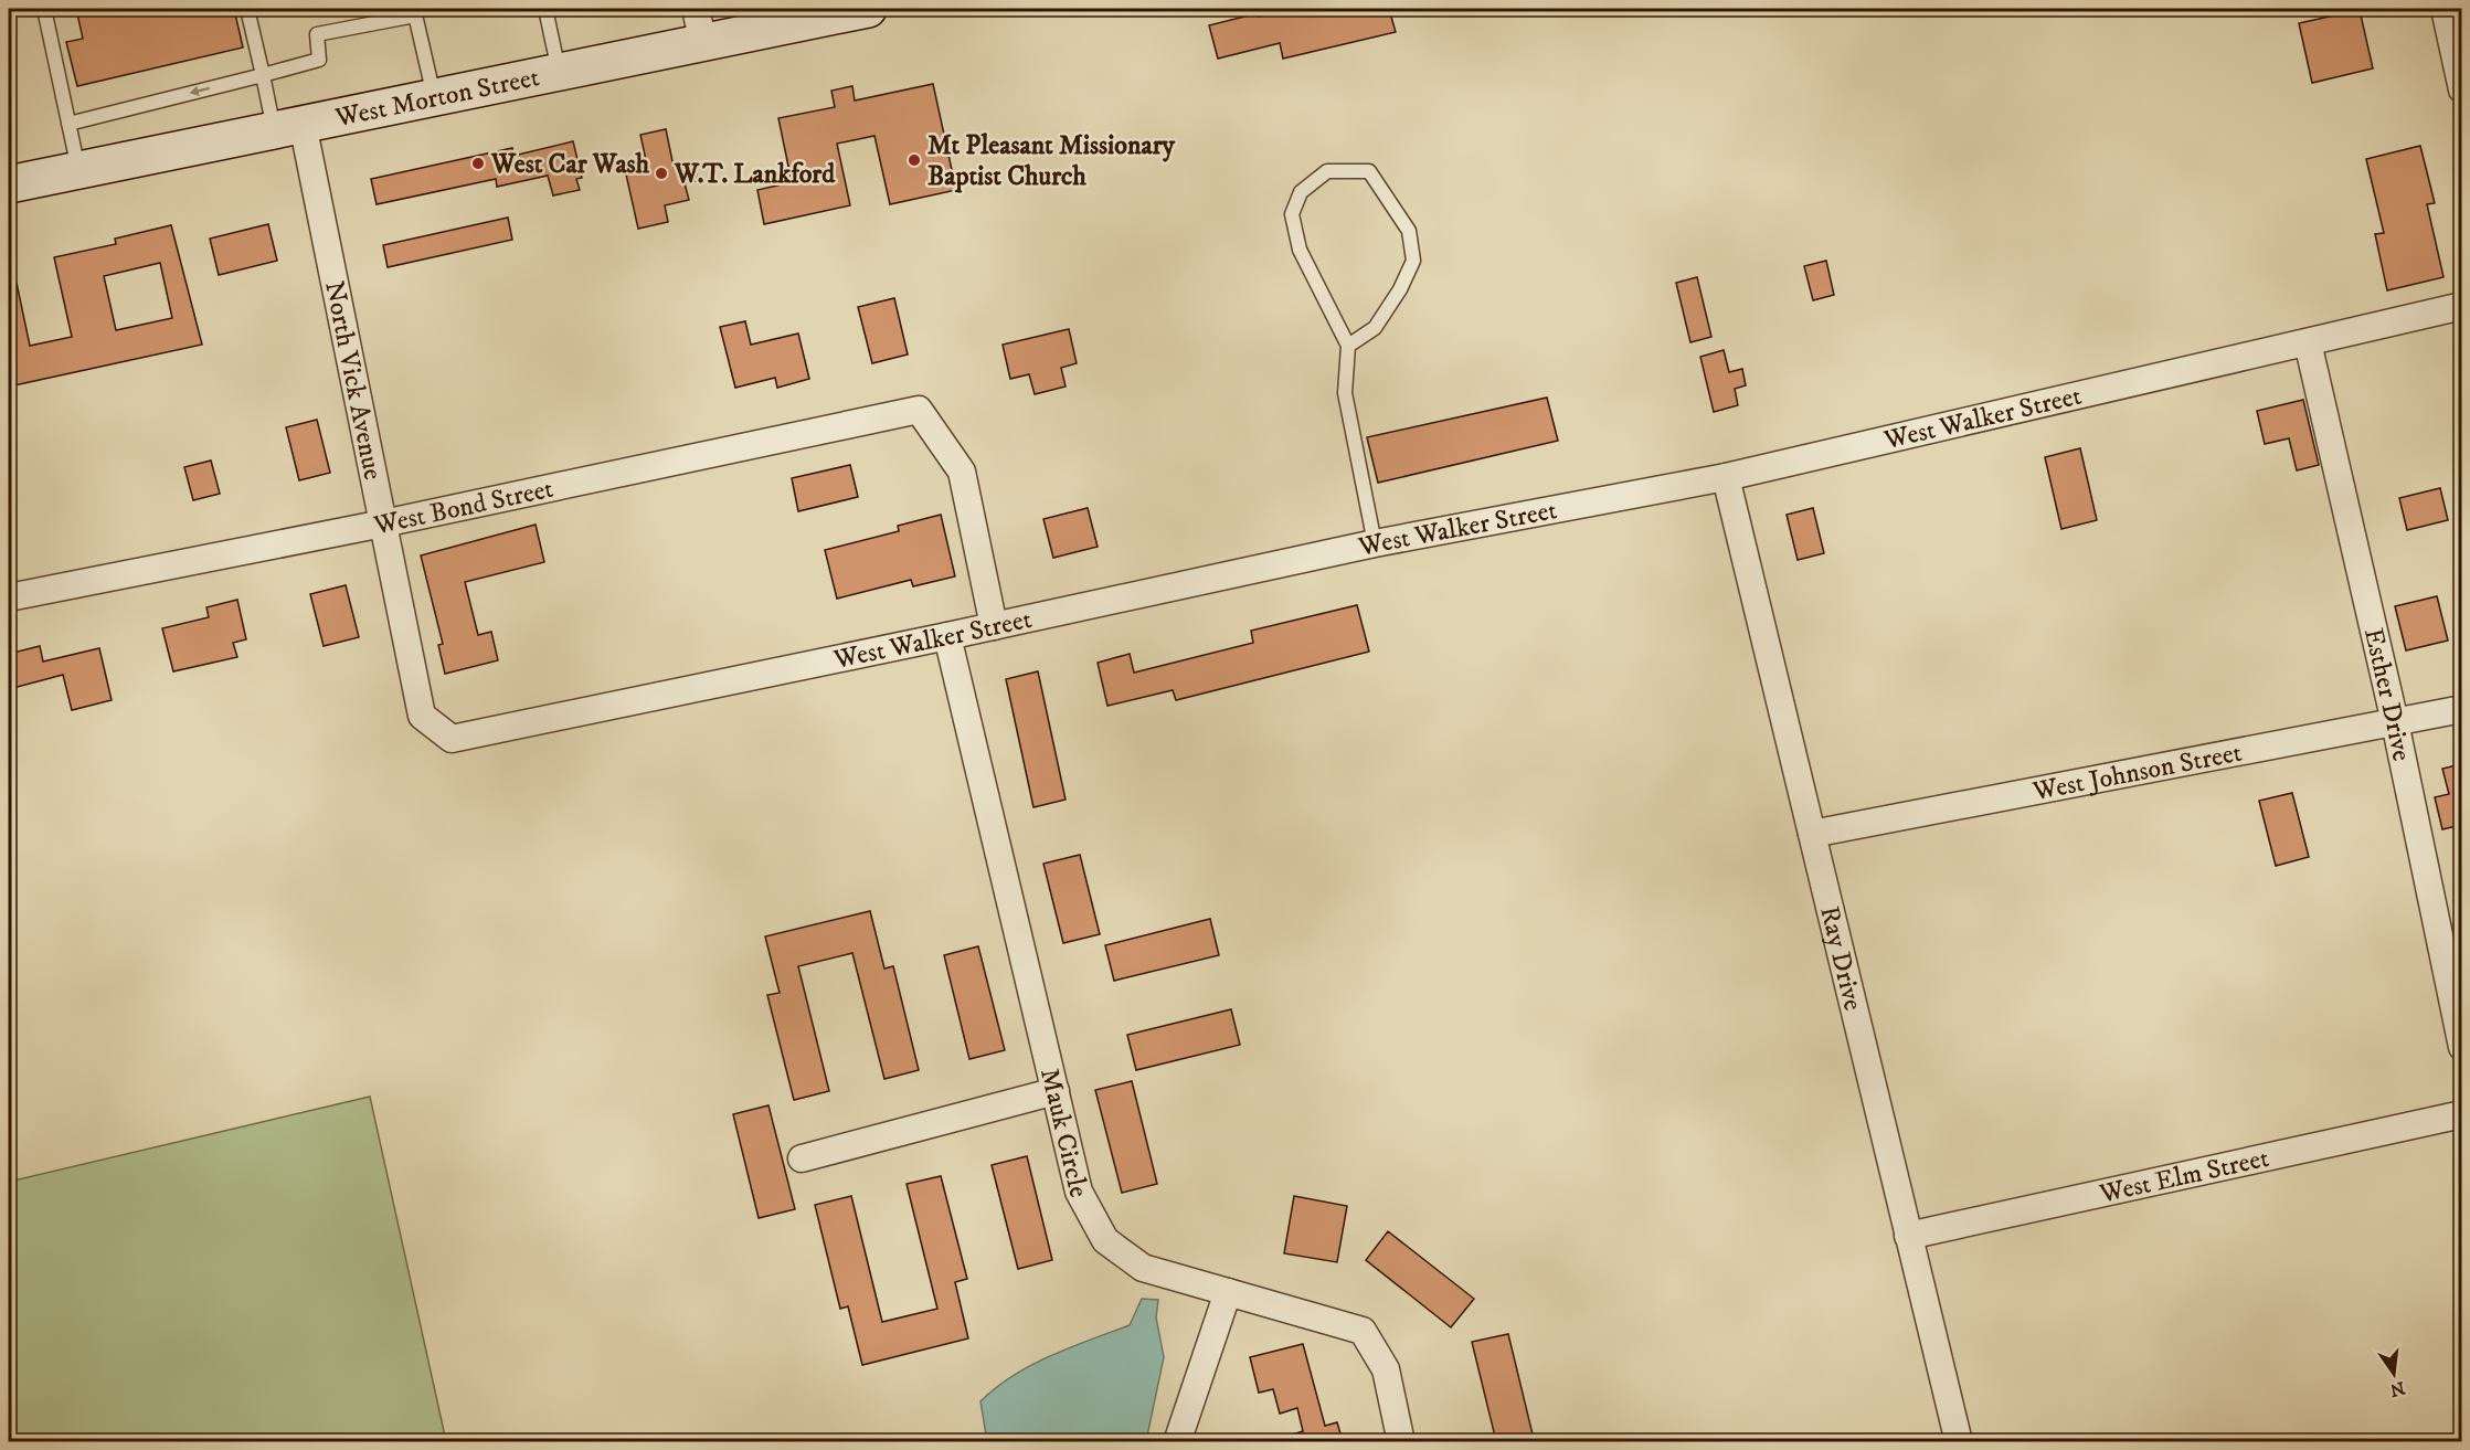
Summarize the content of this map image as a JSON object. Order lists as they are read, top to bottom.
{
  "streets": {
    "main road": ["West Morton Street"],
    "street": [
      "North Vick Avenue",
      "West Walker Street",
      "West Bond Street",
      "Esther Drive",
      "West Johnson Street",
      "Ray Drive",
      "Mauk Circle",
      "West Elm Street"
    ]
  },
  "crossings": [
    ["West Morton Street", "North Vick Avenue"],
    ["North Vick Avenue", "West Walker Street"],
    ["North Vick Avenue", "West Bond Street"],
    ["West Walker Street", "West Bond Street"],
    ["West Walker Street", "Esther Drive"],
    ["West Walker Street", "Ray Drive"],
    ["West Walker Street", "Mauk Circle"],
    ["Esther Drive", "West Johnson Street"],
    ["West Johnson Street", "Ray Drive"],
    ["Ray Drive", "West Elm Street"]
  ],
  "places": ["Mt Pleasant Missionary Baptist Church", "West Car Wash", "W.T. Lankford"],
  "north": "bottom"
}
